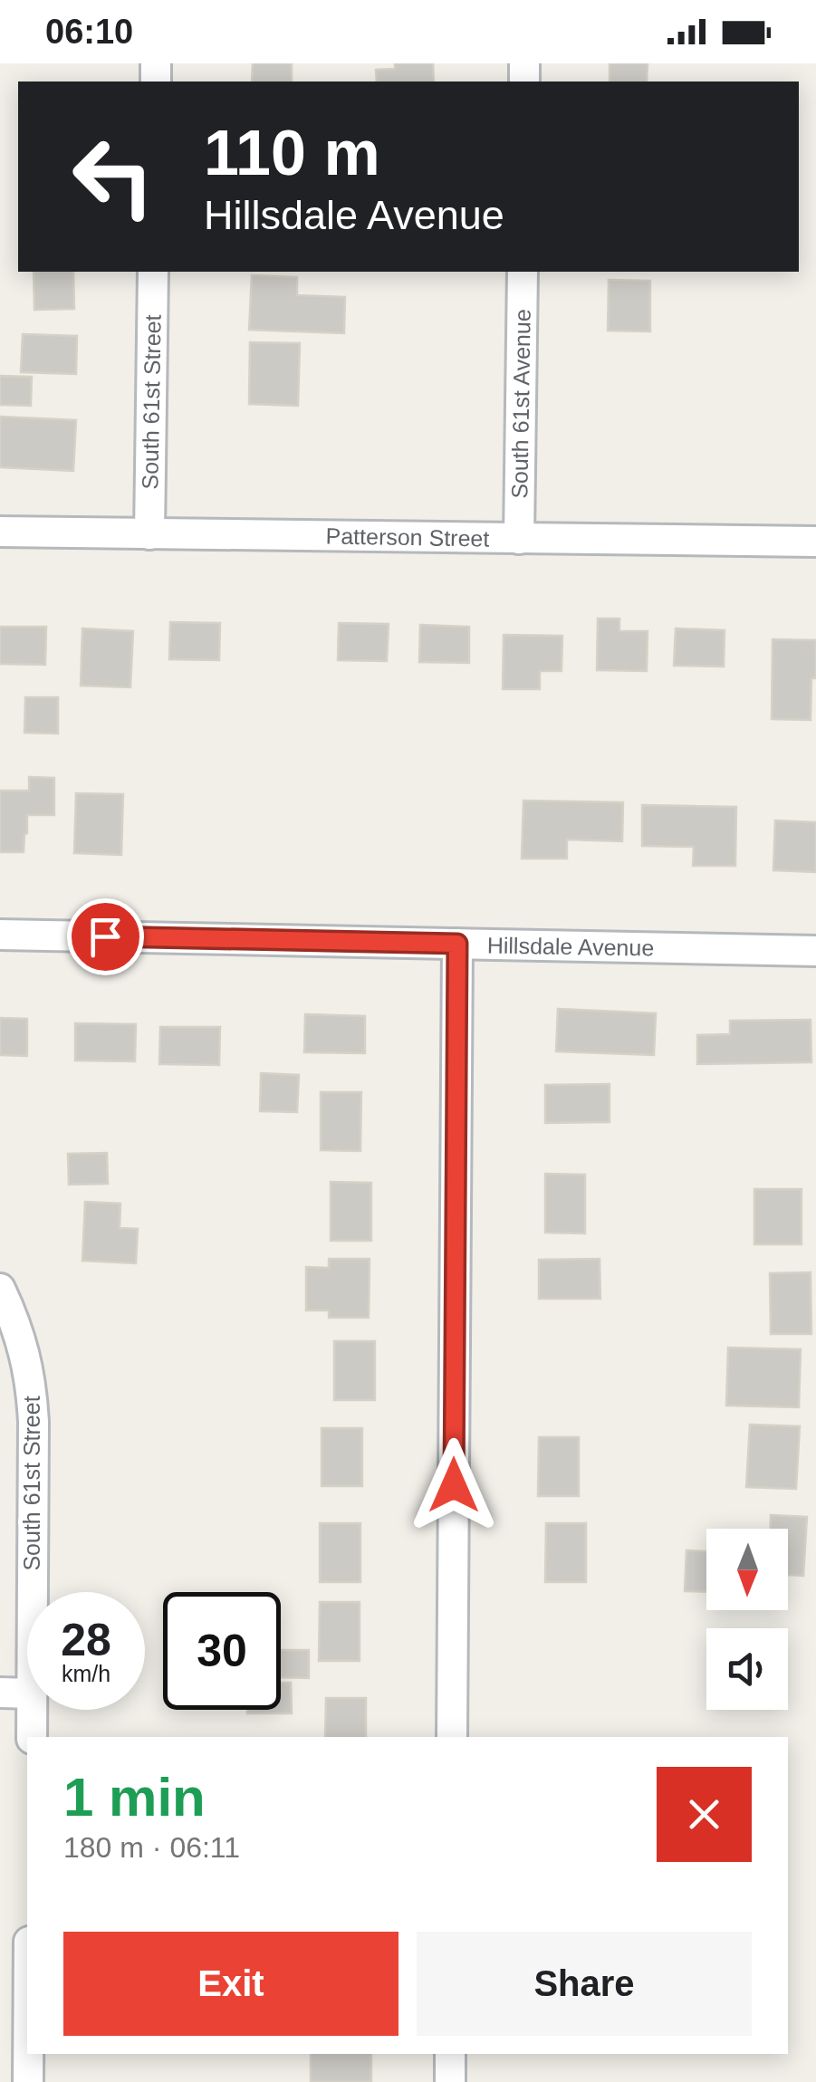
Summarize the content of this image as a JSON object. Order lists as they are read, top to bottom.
{
  "streets": {
    "street": [
      "South 61st Street",
      "South 61st Avenue",
      "Patterson Street",
      "Hillsdale Avenue"
    ]
  },
  "crossings": [
    ["South 61st Street", "Patterson Street"],
    ["South 61st Avenue", "Patterson Street"]
  ],
  "north": "bottom",
  "page": {
    "status": "06:10",
    "turn": ["110 m", "Hillsdale Avenue"],
    "speed": "28 km/h",
    "limit": "30",
    "heading": ["1 min", "180 m · 06:11"],
    "buttons": ["Exit", "Share"]
  }
}
